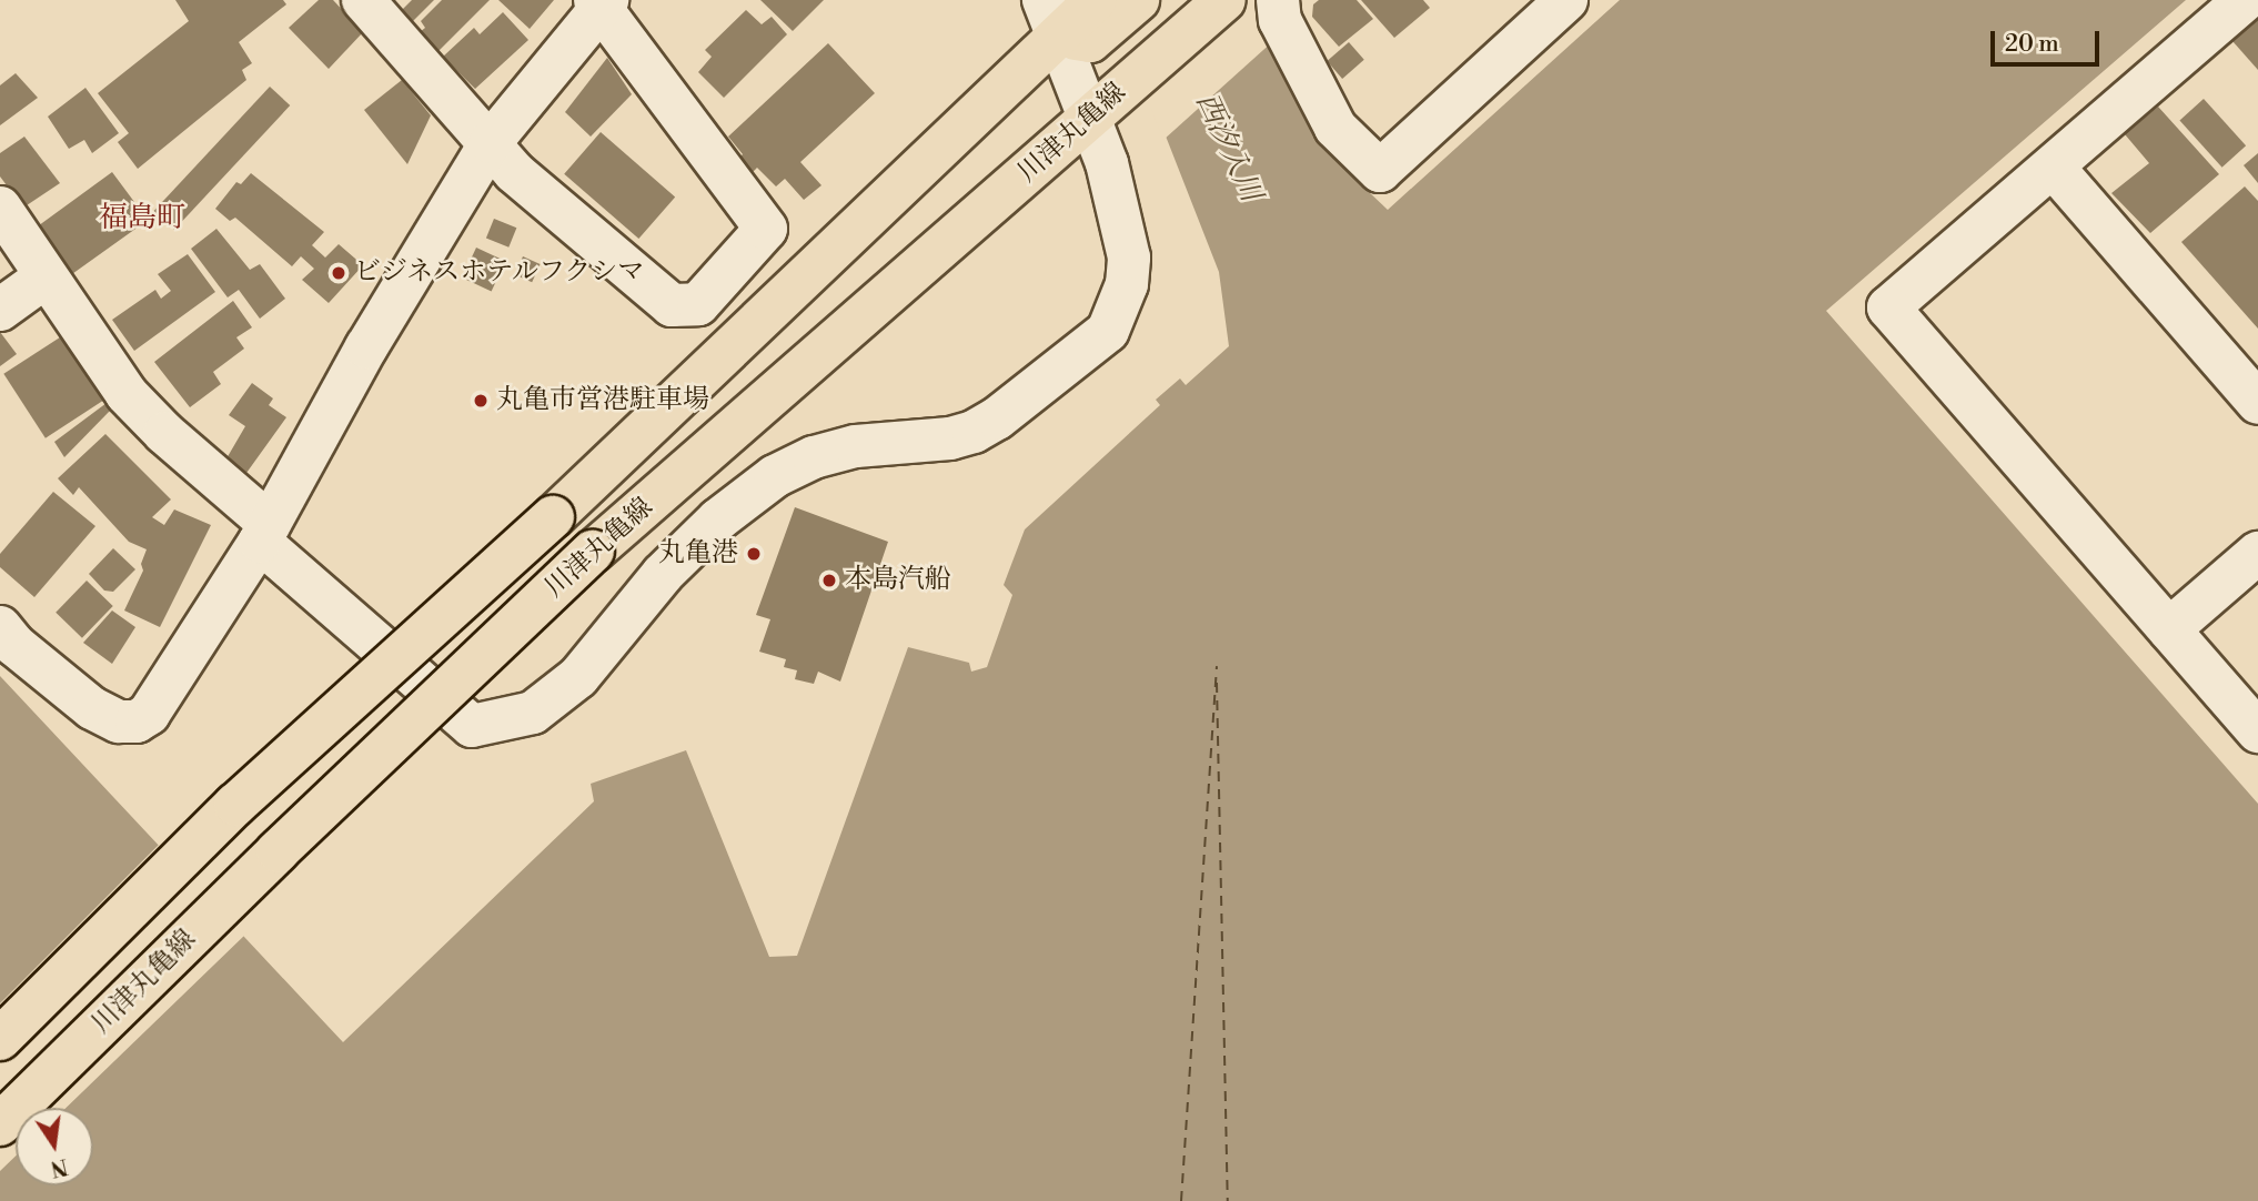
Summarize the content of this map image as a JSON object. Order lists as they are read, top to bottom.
{
  "streets": {
    "main road": ["川津丸亀線"]
  },
  "districts": ["福島町"],
  "water": ["西汐入川"],
  "places": [
    "ビジネスホテルフクシマ",
    "丸亀市営港駐車場",
    "丸亀港",
    "本島汽船"
  ],
  "scale_bar": "20 m",
  "north": "bottom"
}
